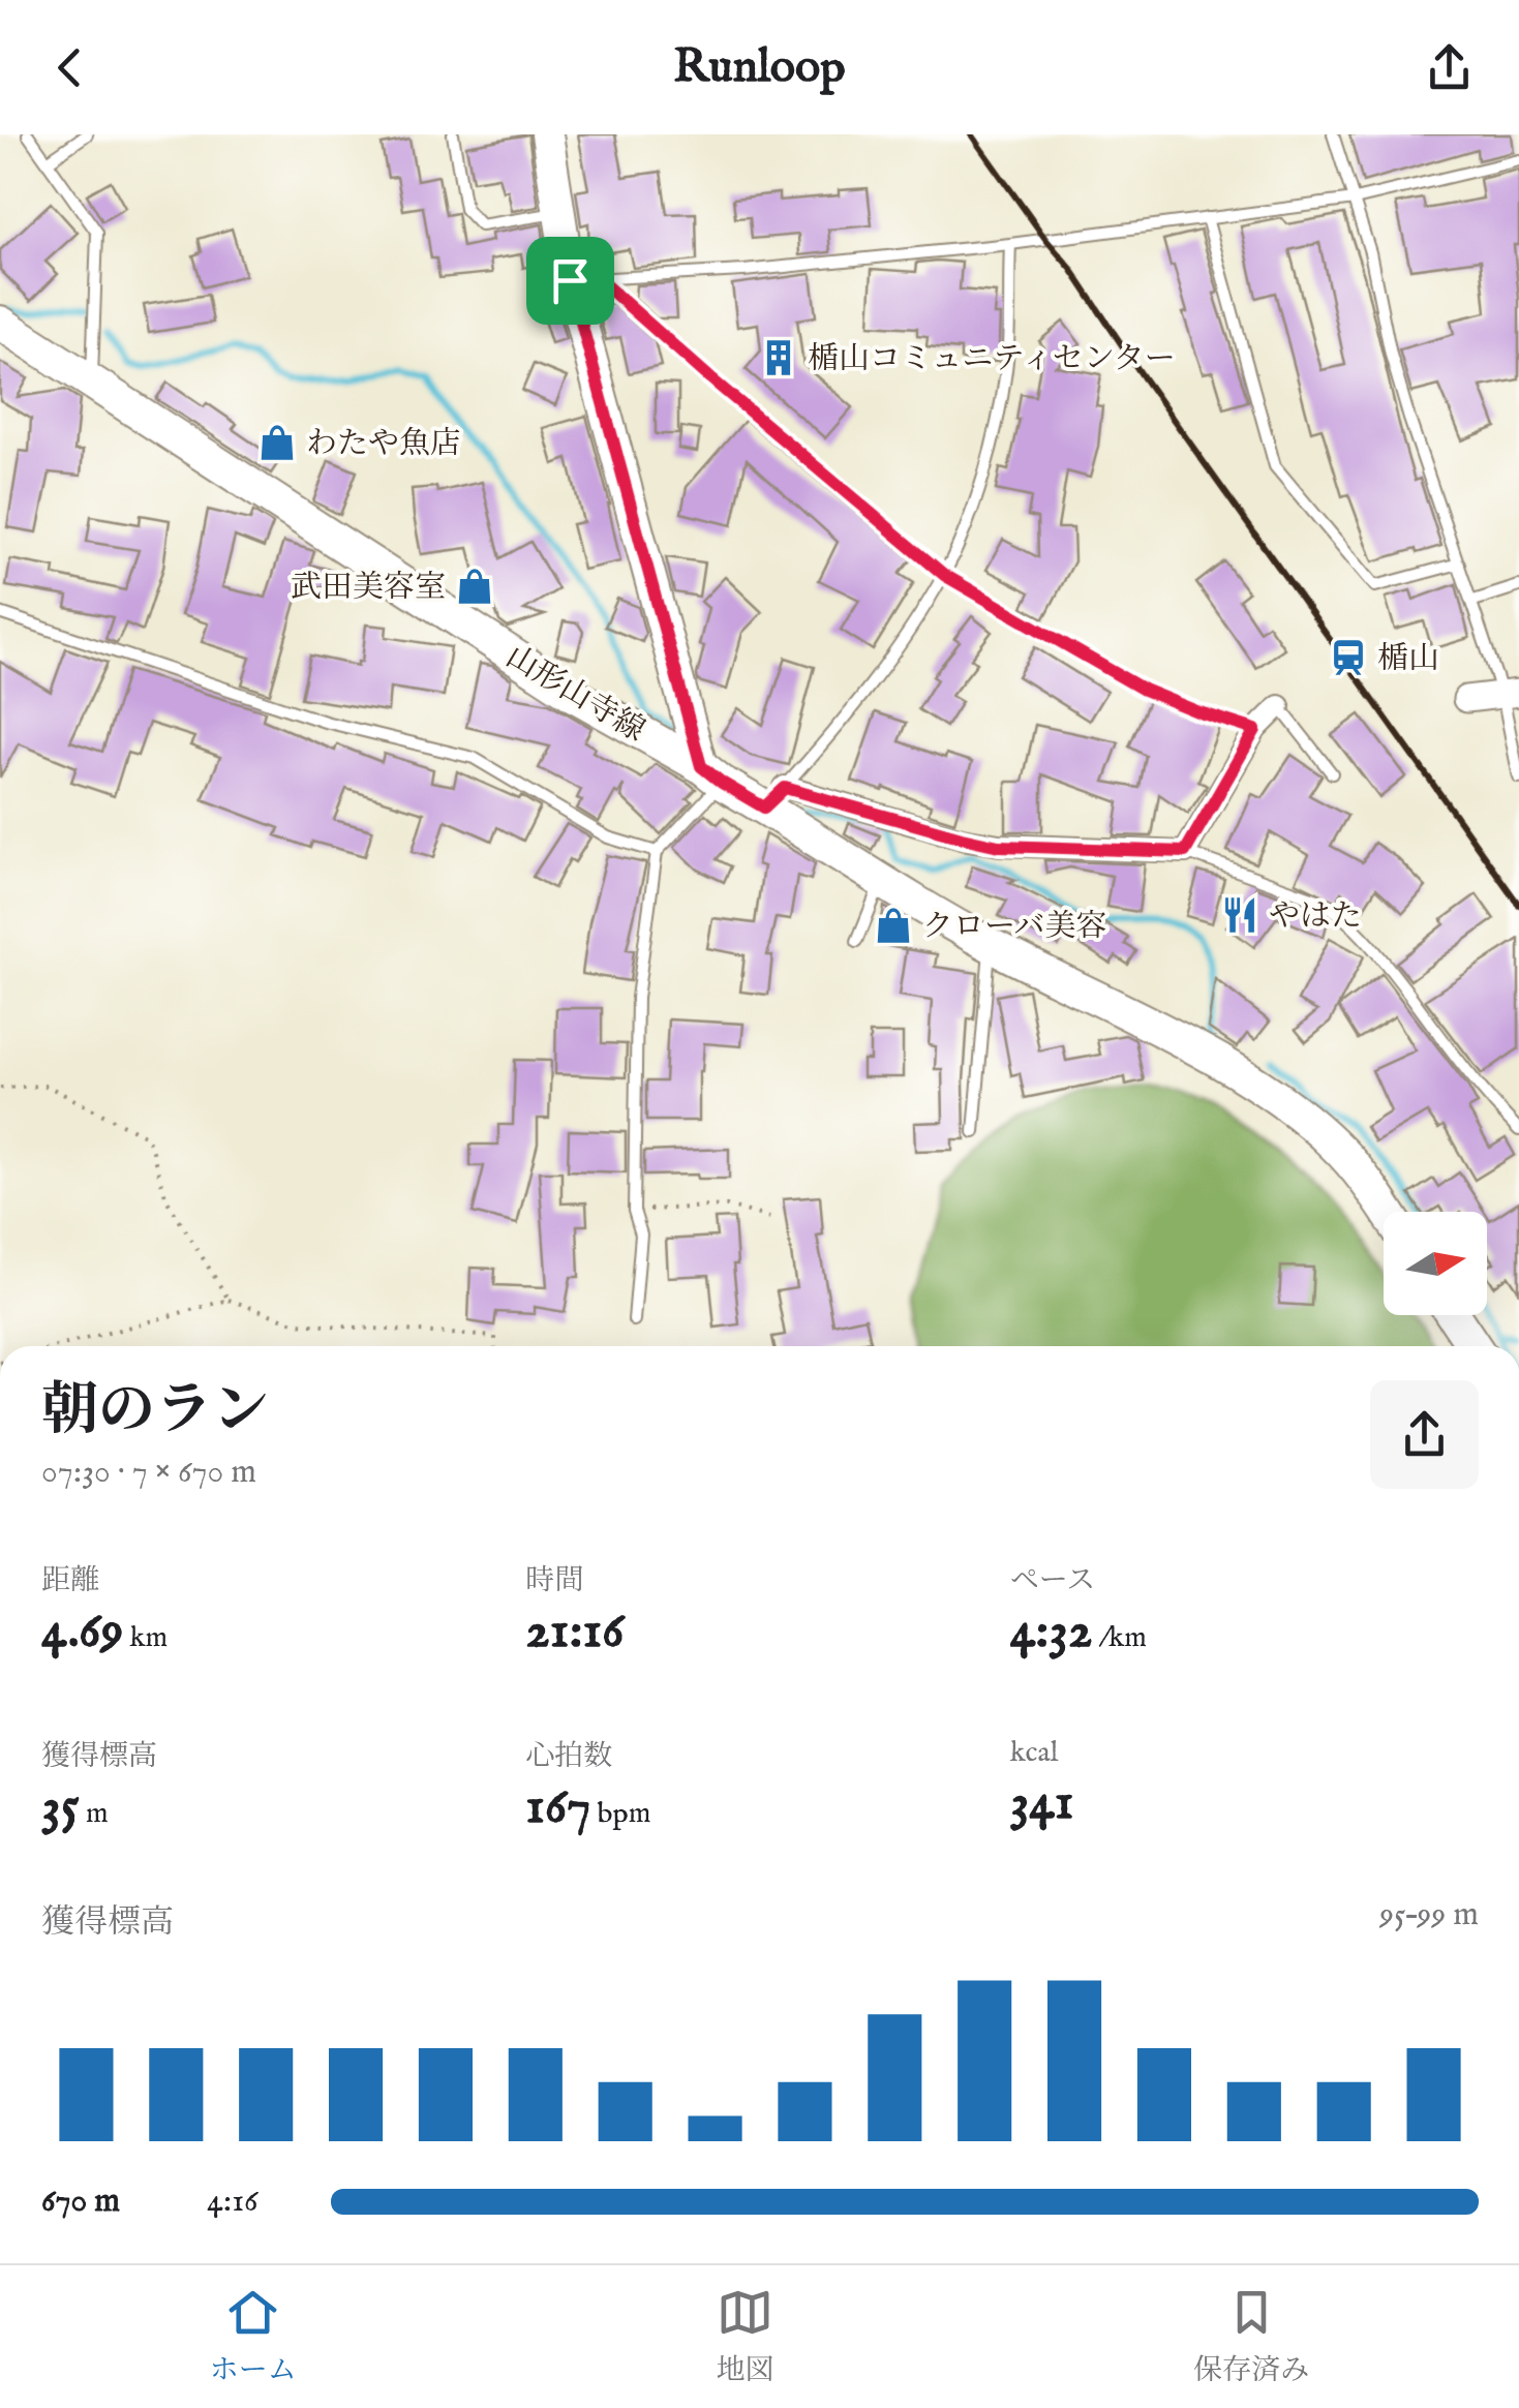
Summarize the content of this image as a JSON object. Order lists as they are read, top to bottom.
{
  "streets": {
    "main road": ["山形山寺線"]
  },
  "places": {
    "building": ["楯山コミュニティセンター"],
    "shop": ["わたや魚店", "武田美容室", "クローバ美容"],
    "station": ["楯山"],
    "restaurant": ["やはた"]
  },
  "north": "right",
  "page": {
    "header": "Runloop",
    "heading": ["朝のラン", "07:30 · 7 × 670 m"],
    "stats": [
      ["距離", "4.69 km"],
      ["時間", "21:16"],
      ["ペース", "4:32 /km"],
      ["獲得標高", "35 m"],
      ["心拍数", "167 bpm"],
      ["kcal", "341"]
    ],
    "chart": ["獲得標高", "95–99 m"],
    "list": [
      {
        "name": "670 m",
        "note": "4:16"
      }
    ],
    "tabs": ["ホーム", "地図", "保存済み"]
  }
}
